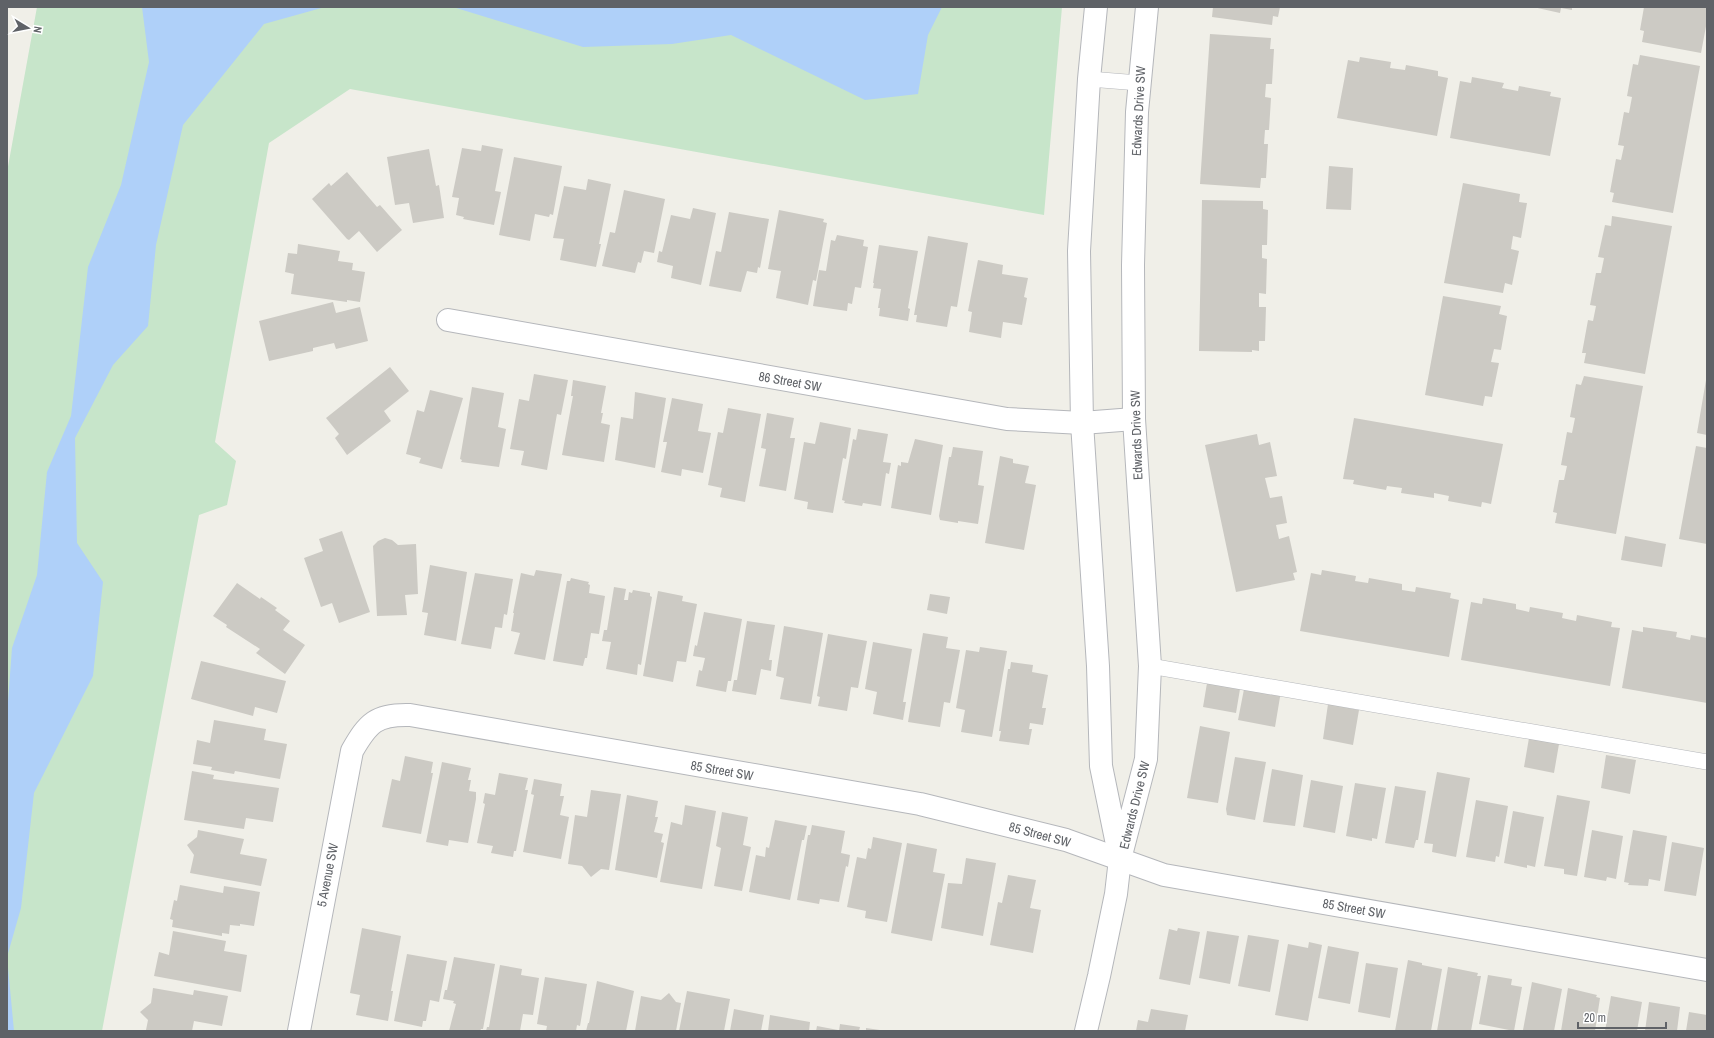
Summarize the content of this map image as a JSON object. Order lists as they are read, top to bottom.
{
  "streets": {
    "street": [
      "Edwards Drive SW",
      "86 Street SW",
      "85 Street SW",
      "5 Avenue SW"
    ]
  },
  "crossings": [
    ["Edwards Drive SW", "86 Street SW"],
    ["Edwards Drive SW", "85 Street SW"],
    ["85 Street SW", "5 Avenue SW"]
  ],
  "scale_bar": "20 m",
  "north": "right"
}
